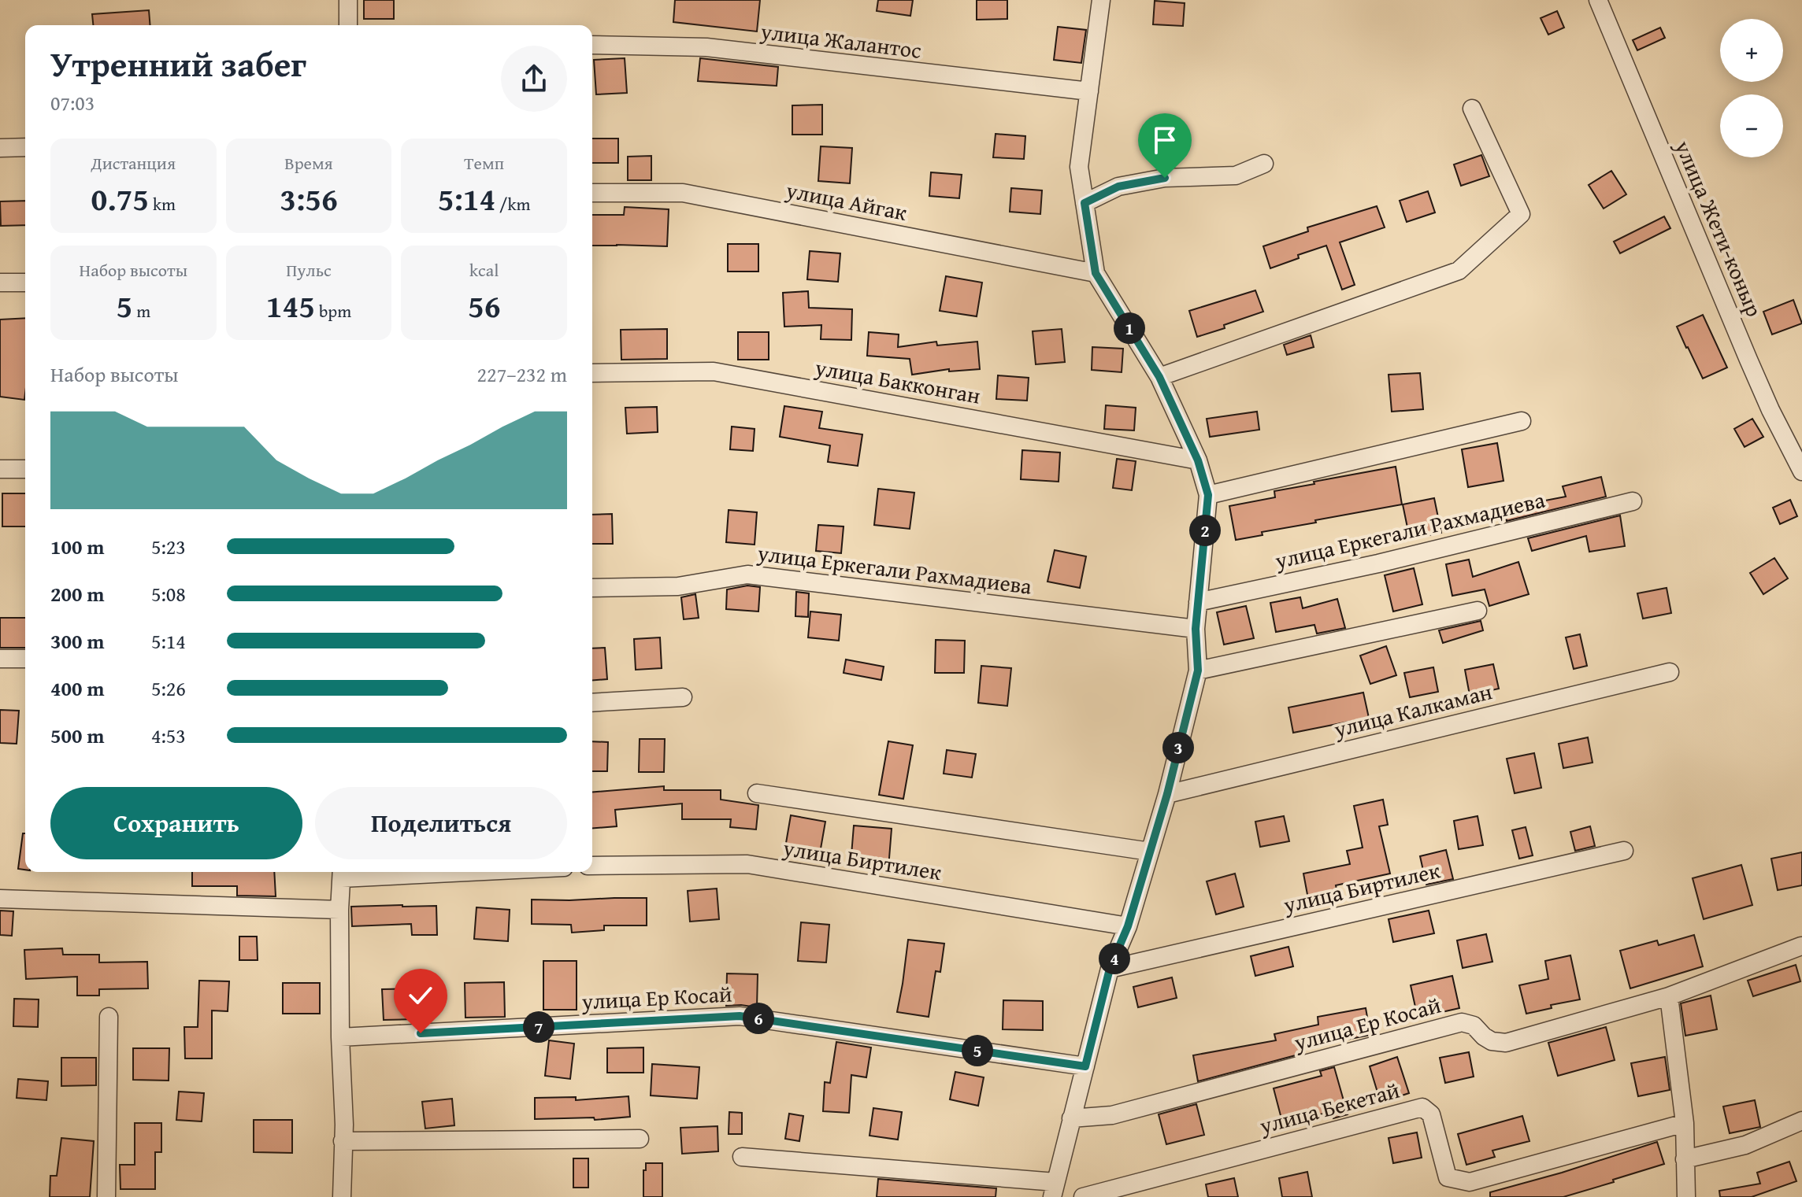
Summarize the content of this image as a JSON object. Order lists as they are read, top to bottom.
{
  "streets": {
    "street": [
      "улица Жалантос",
      "улица Айгак",
      "улица Жети-коныр",
      "улица Бакконган",
      "улица Еркегали Рахмадиева",
      "улица Калкаман",
      "улица Биртилек",
      "улица Ер Косай",
      "улица Бекетай"
    ]
  },
  "page": {
    "map_buttons": ["+", "−"],
    "heading": ["Утренний забег", "07:03"],
    "stats": [
      ["Дистанция", "0.75 km"],
      ["Время", "3:56"],
      ["Темп", "5:14 /km"],
      ["Набор высоты", "5 m"],
      ["Пульс", "145 bpm"],
      ["kcal", "56"]
    ],
    "pins": [
      "1",
      "2",
      "3",
      "4",
      "6",
      "7",
      "5"
    ],
    "chart": ["Набор высоты", "227–232 m"],
    "list": [
      {
        "name": "100 m",
        "note": "5:23"
      },
      {
        "name": "200 m",
        "note": "5:08"
      },
      {
        "name": "300 m",
        "note": "5:14"
      },
      {
        "name": "400 m",
        "note": "5:26"
      },
      {
        "name": "500 m",
        "note": "4:53"
      }
    ],
    "buttons": ["Сохранить", "Поделиться"]
  }
}
